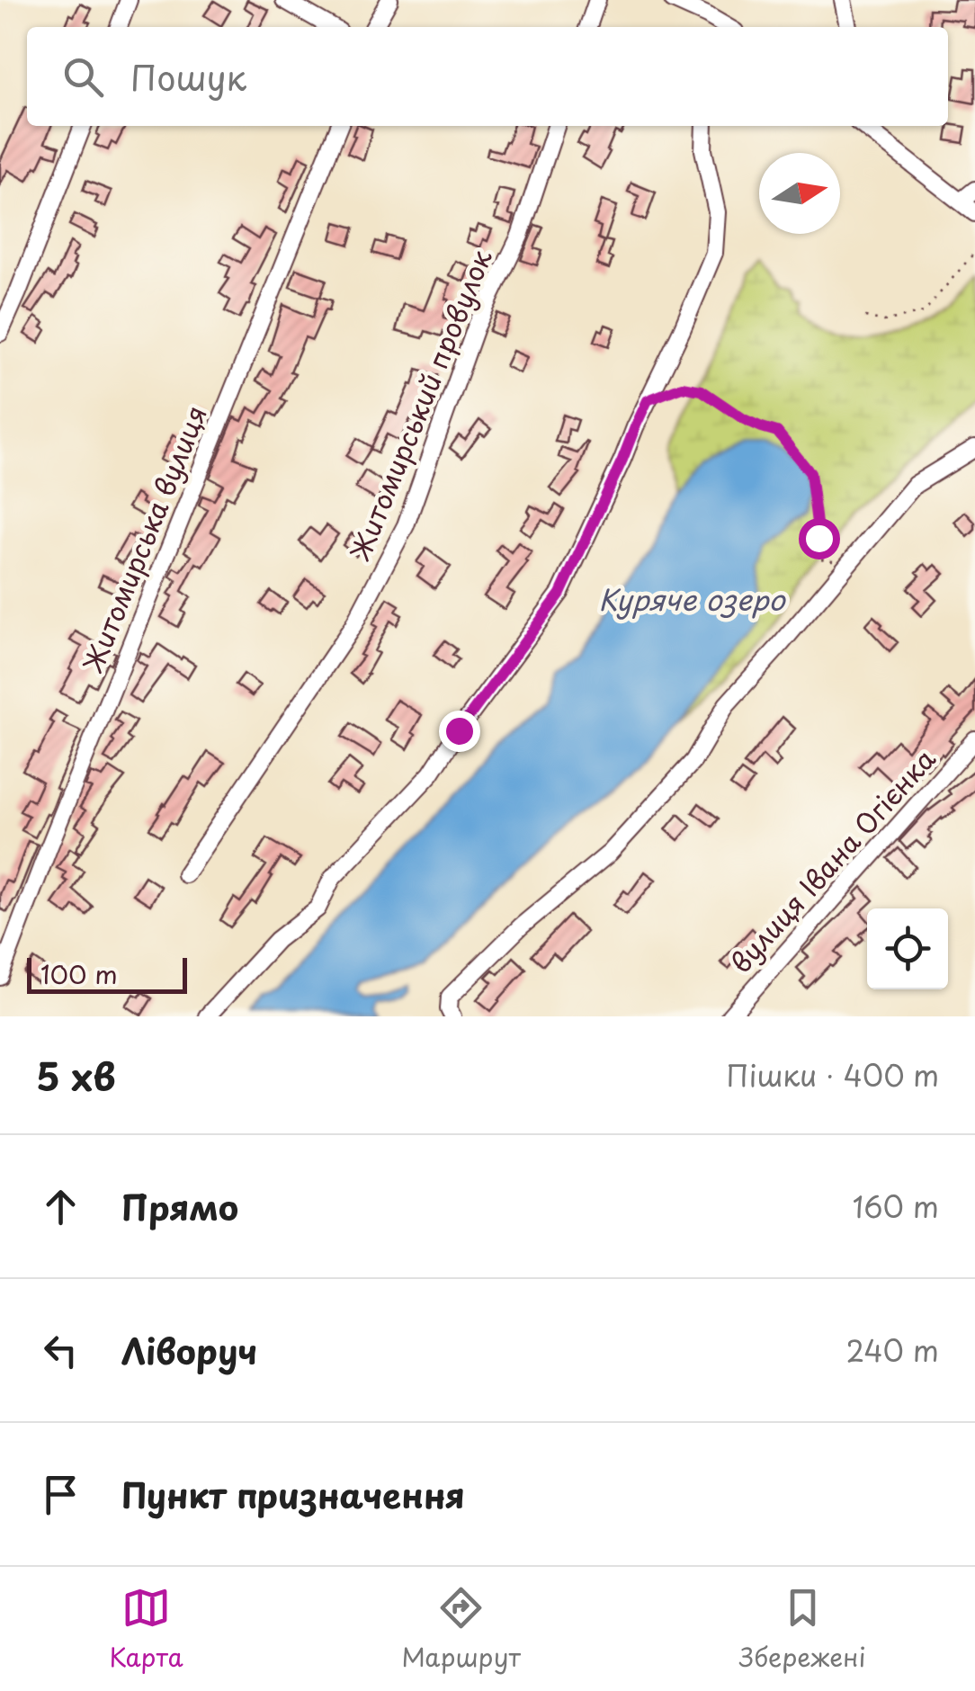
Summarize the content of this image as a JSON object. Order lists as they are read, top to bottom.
{
  "streets": {
    "street": ["Житомирський провулок", "Житомирська вулиця", "вулиця Івана Огієнка"]
  },
  "water": ["Куряче озеро"],
  "scale_bar": "100 m",
  "north": "right",
  "page": {
    "search": "Пошук",
    "scale": "100 m",
    "heading": ["5 хв", "Пішки · 400 m"],
    "list": [
      ["Прямо", "160 m"],
      ["Ліворуч", "240 m"],
      "Пункт призначення"
    ],
    "nav": ["Карта", "Маршрут", "Збережені"]
  }
}
